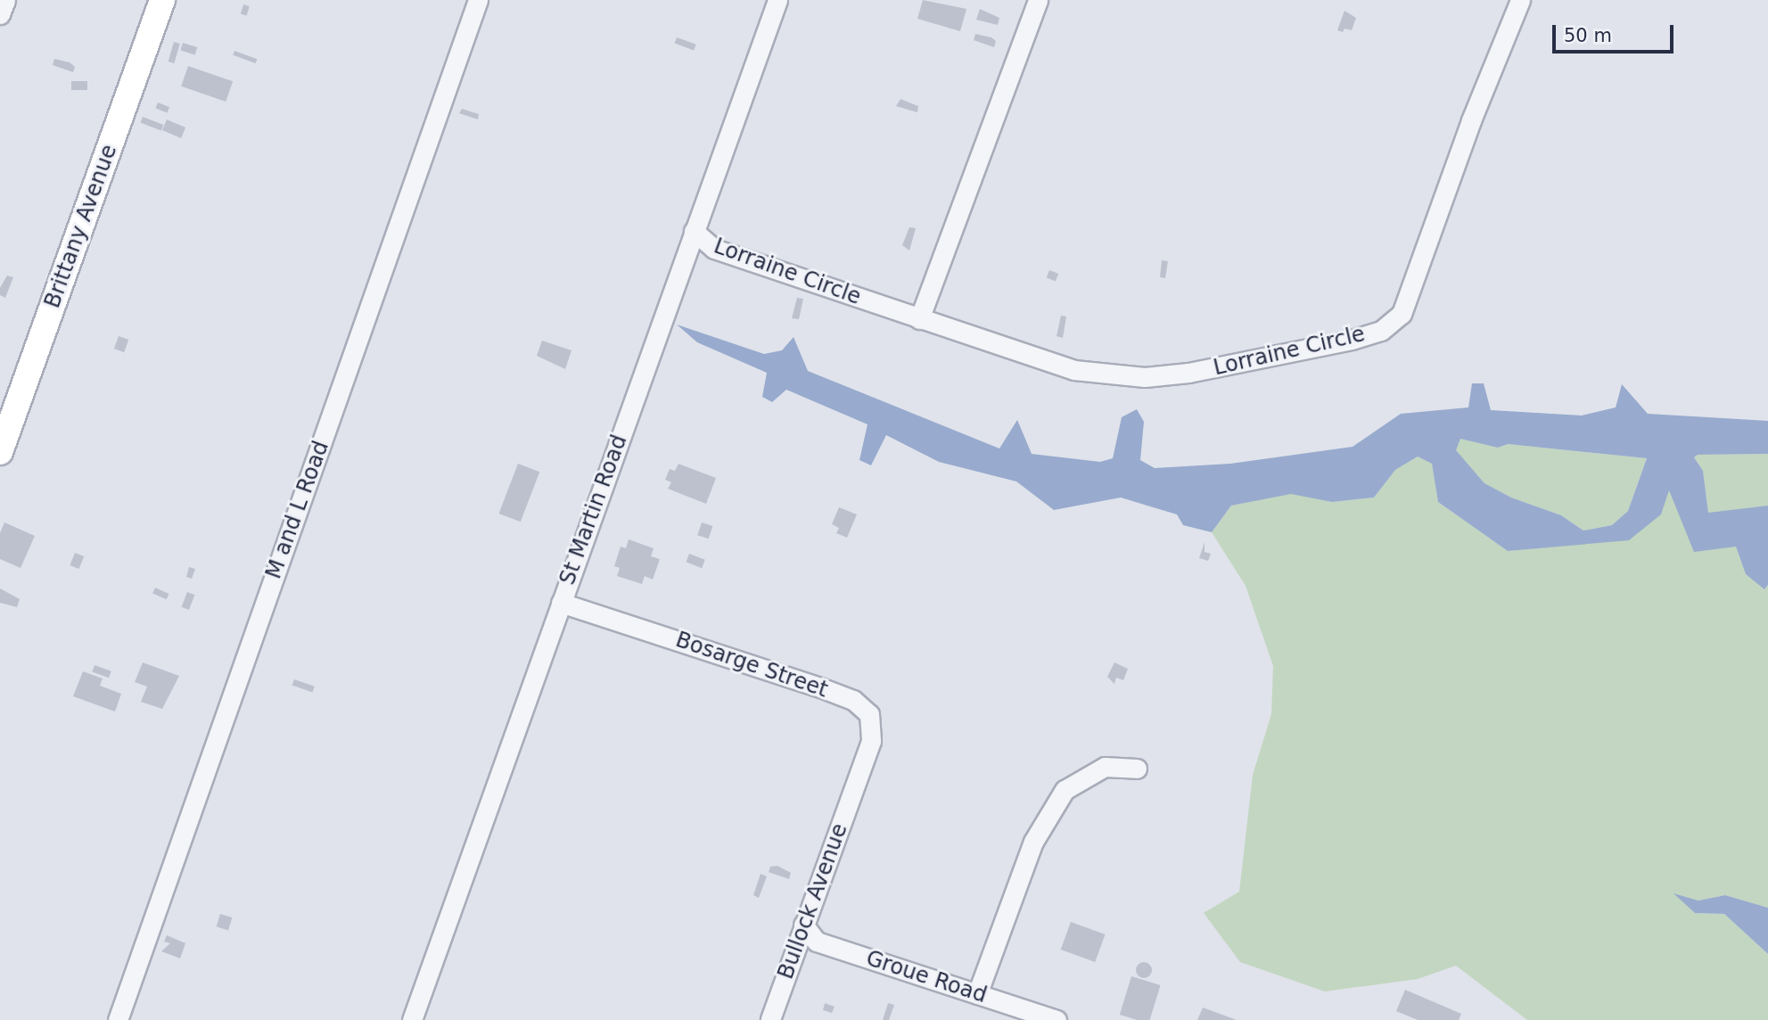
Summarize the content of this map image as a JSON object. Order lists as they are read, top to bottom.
{
  "streets": {
    "street": [
      "Brittany Avenue",
      "Lorraine Circle",
      "M and L Road",
      "St Martin Road",
      "Bosarge Street",
      "Bullock Avenue",
      "Groue Road"
    ]
  },
  "crossings": [
    ["Lorraine Circle", "St Martin Road"],
    ["St Martin Road", "Bosarge Street"],
    ["Bosarge Street", "Bullock Avenue"],
    ["Bullock Avenue", "Groue Road"]
  ],
  "scale_bar": "50 m"
}
